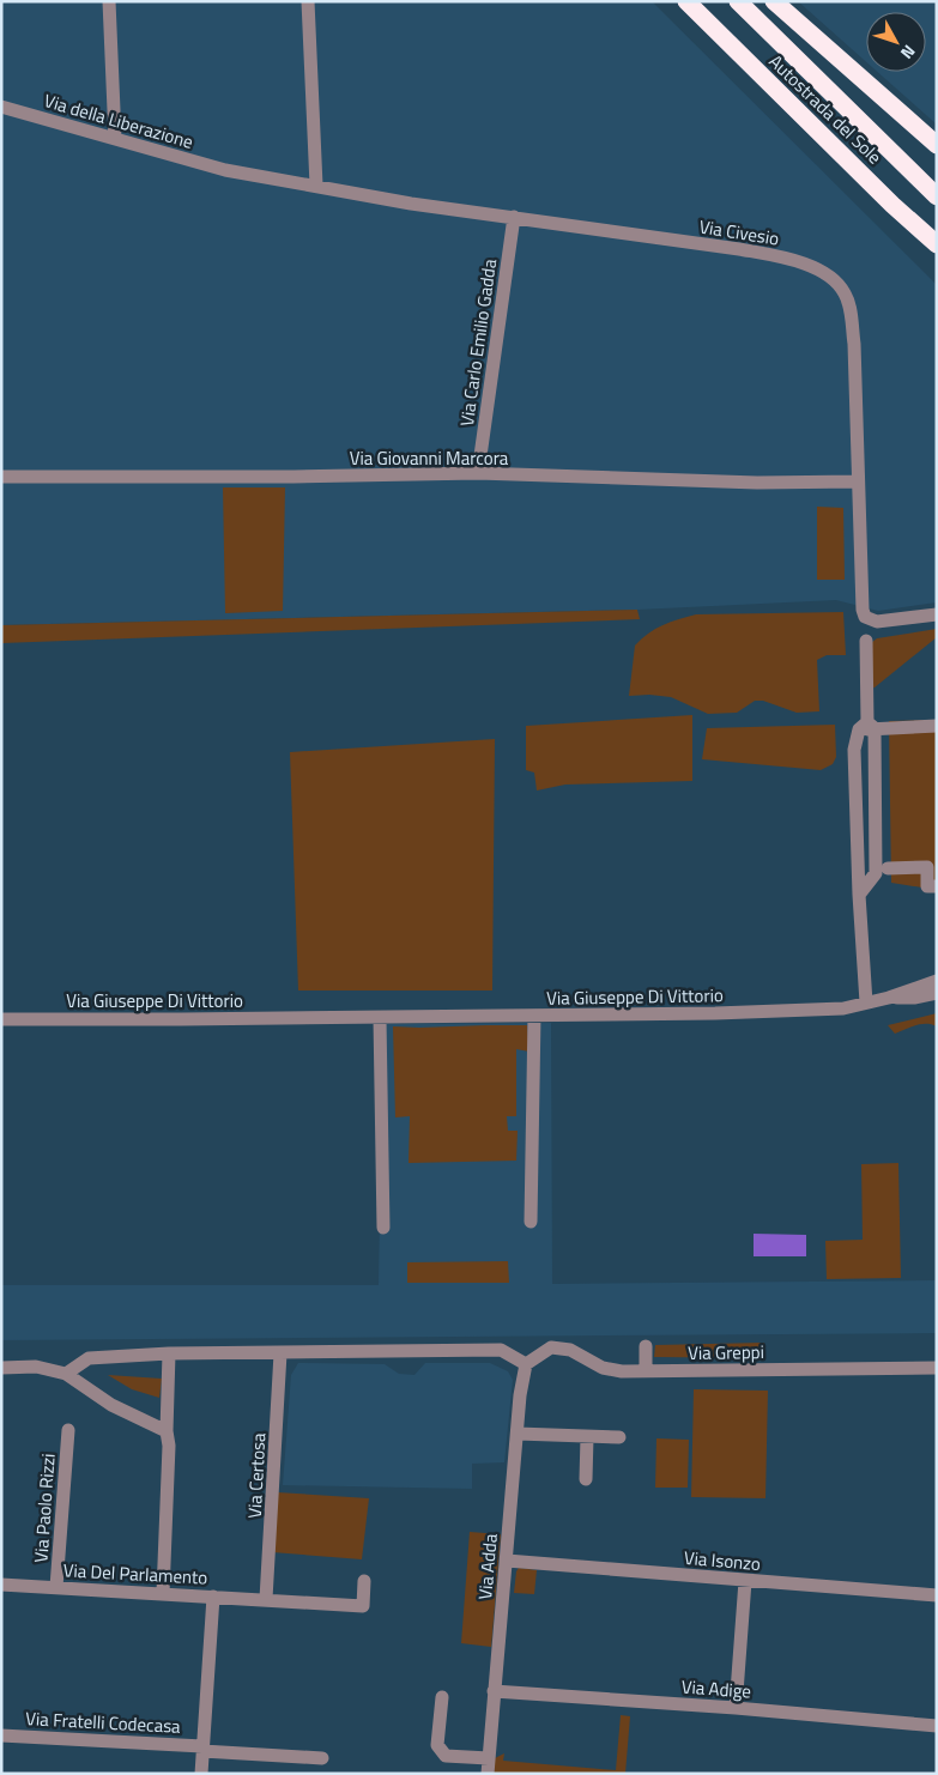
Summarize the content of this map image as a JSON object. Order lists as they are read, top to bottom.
{
  "streets": {
    "highway": ["Autostrada del Sole"],
    "street": [
      "Via della Liberazione",
      "Via Civesio",
      "Via Carlo Emilio Gadda",
      "Via Giovanni Marcora",
      "Via Giuseppe Di Vittorio",
      "Via Greppi",
      "Via Certosa",
      "Via Paolo Rizzi",
      "Via Isonzo",
      "Via Adda",
      "Via Del Parlamento",
      "Via Adige",
      "Via Fratelli Codecasa"
    ]
  },
  "crossings": [
    ["Via della Liberazione", "Via Civesio"],
    ["Via Civesio", "Via Carlo Emilio Gadda"],
    ["Via Civesio", "Via Giovanni Marcora"],
    ["Via Carlo Emilio Gadda", "Via Giovanni Marcora"],
    ["Via Greppi", "Via Adda"],
    ["Via Certosa", "Via Del Parlamento"],
    ["Via Paolo Rizzi", "Via Del Parlamento"],
    ["Via Isonzo", "Via Adda"],
    ["Via Adda", "Via Adige"]
  ],
  "north": "bottom right"
}
